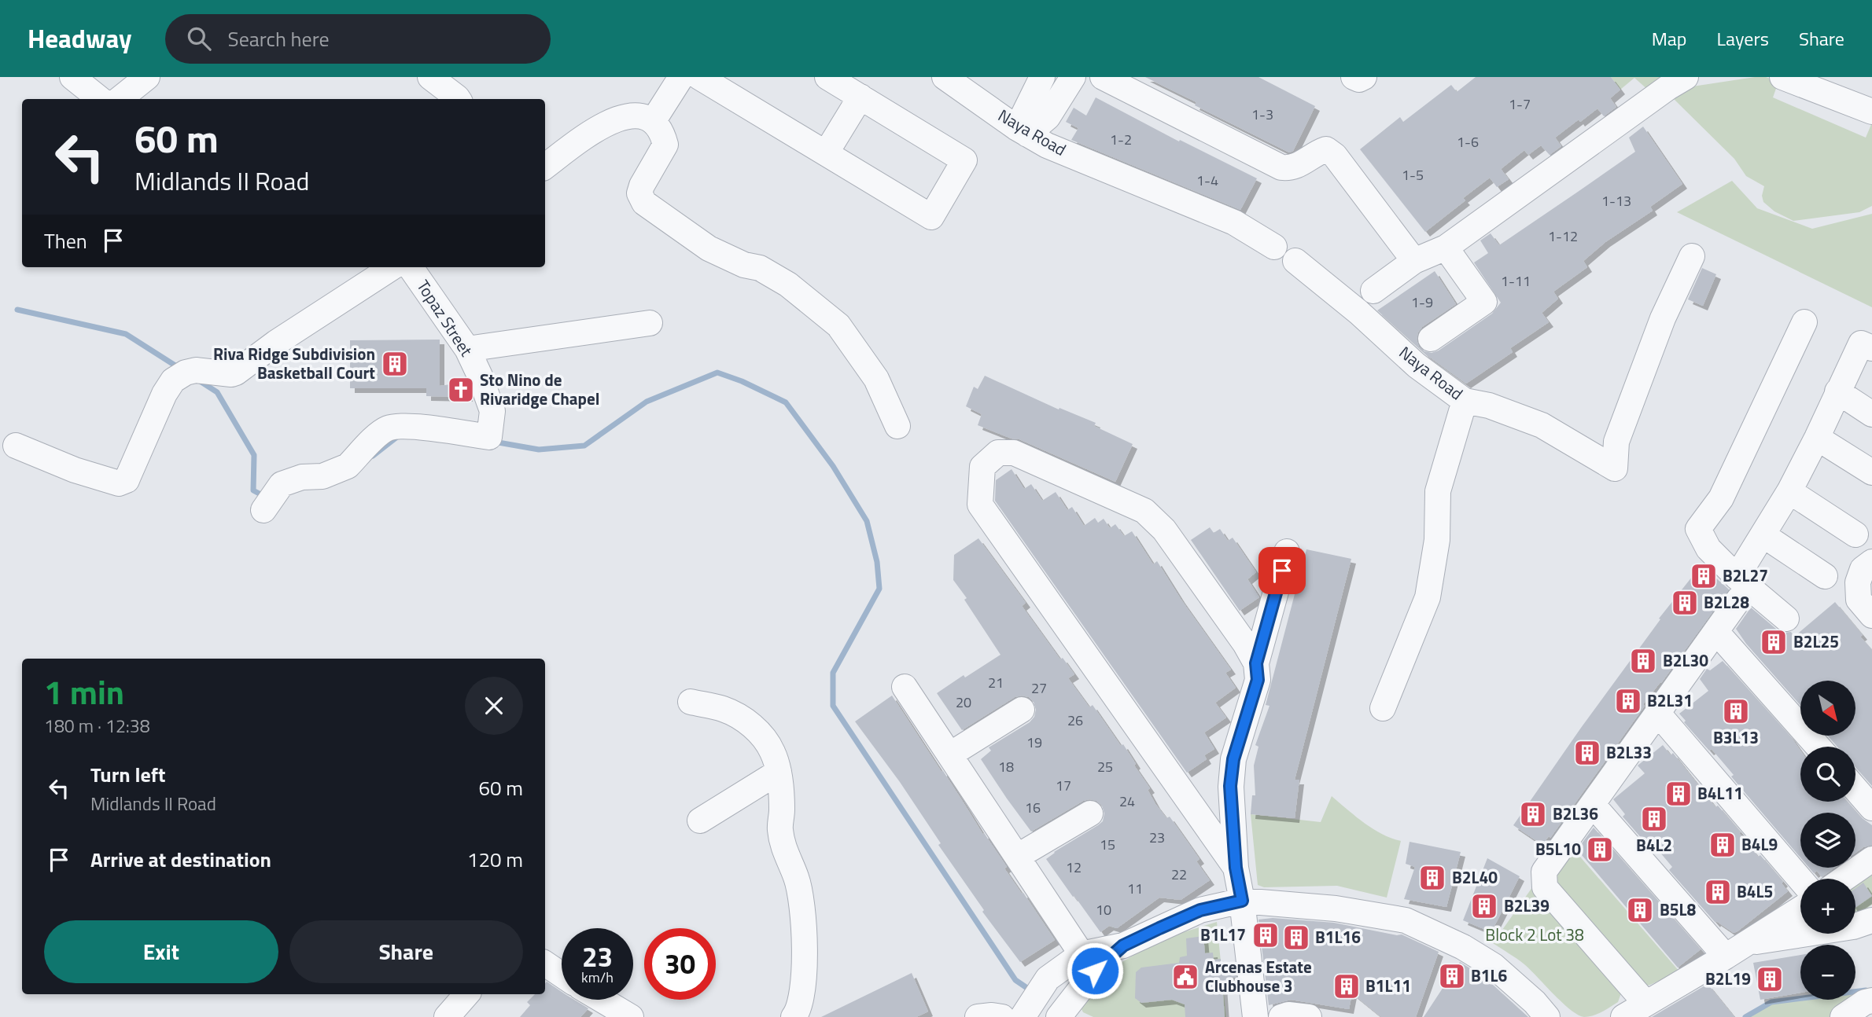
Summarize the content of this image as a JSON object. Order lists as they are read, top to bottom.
{
  "streets": {
    "street": ["Naya Road", "Topaz Street"]
  },
  "parks": ["Block 2 Lot 38"],
  "places": {
    "building": [
      "Riva Ridge Subdivision Basketball Court",
      "B2L27",
      "B2L28",
      "B2L25",
      "B2L30",
      "B2L31",
      "B3L13",
      "B2L33",
      "B4L11",
      "B2L36",
      "B4L2",
      "B4L9",
      "B5L10",
      "B2L40",
      "B4L5",
      "B2L39",
      "B5L8",
      "B1L17",
      "B1L16",
      "B1L6",
      "B2L19",
      "B1L11"
    ],
    "church": ["Sto Nino de Rivaridge Chapel"],
    "public building": ["Arcenas Estate Clubhouse 3"]
  },
  "house_numbers": [
    "1-7",
    "1-3",
    "1-2",
    "1-6",
    "1-5",
    "1-4",
    "1-13",
    "1-12",
    "1-11",
    "1-9",
    "21",
    "27",
    "20",
    "26",
    "19",
    "18",
    "25",
    "17",
    "24",
    "16",
    "23",
    "15",
    "12",
    "22",
    "11",
    "10"
  ],
  "north": "bottom right",
  "page": {
    "header": "Headway",
    "search": "Search here",
    "nav": ["Map", "Layers", "Share"],
    "turn": ["60 m", "Midlands II Road"],
    "then": "Then",
    "heading": ["1 min", "180 m · 12:38"],
    "map_buttons": ["+", "−"],
    "list": [
      {
        "name": "Turn left",
        "note": "Midlands II Road",
        "value": "60 m"
      },
      {
        "name": "Arrive at destination",
        "value": "120 m"
      }
    ],
    "buttons": ["Exit", "Share"],
    "speed": "23 km/h",
    "limit": "30"
  }
}
